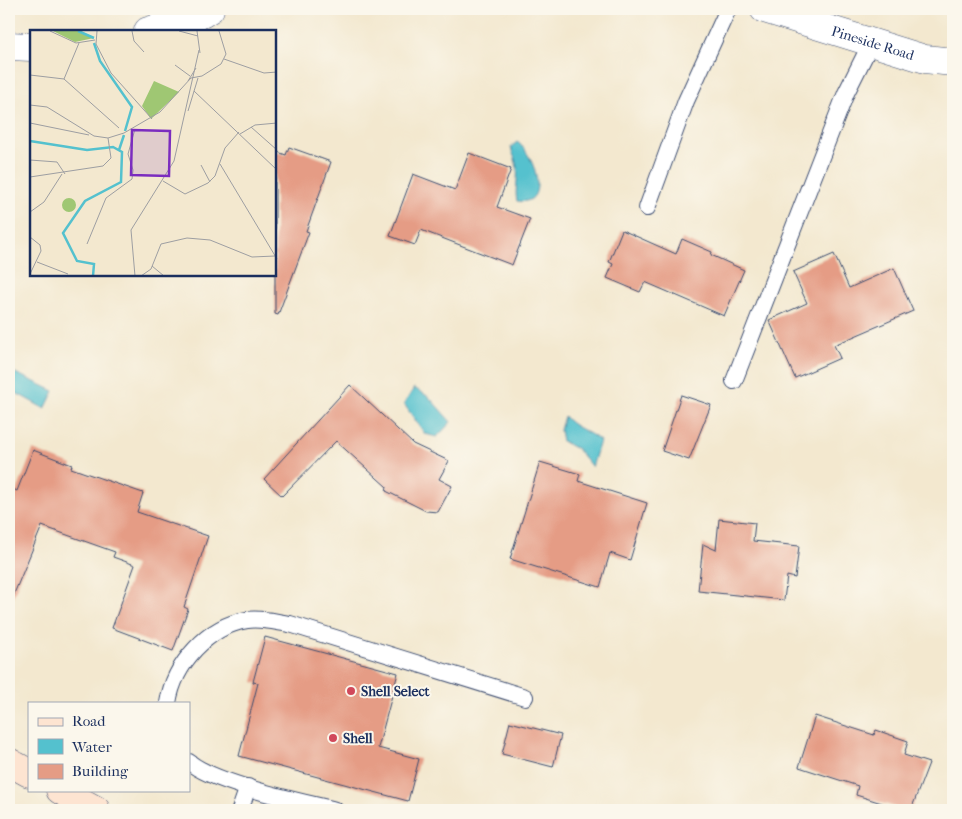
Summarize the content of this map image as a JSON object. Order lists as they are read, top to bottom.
{
  "streets": {
    "street": ["Pineside Road"]
  },
  "places": ["Shell Select", "Shell"],
  "legend": ["Road", "Water", "Building"]
}
